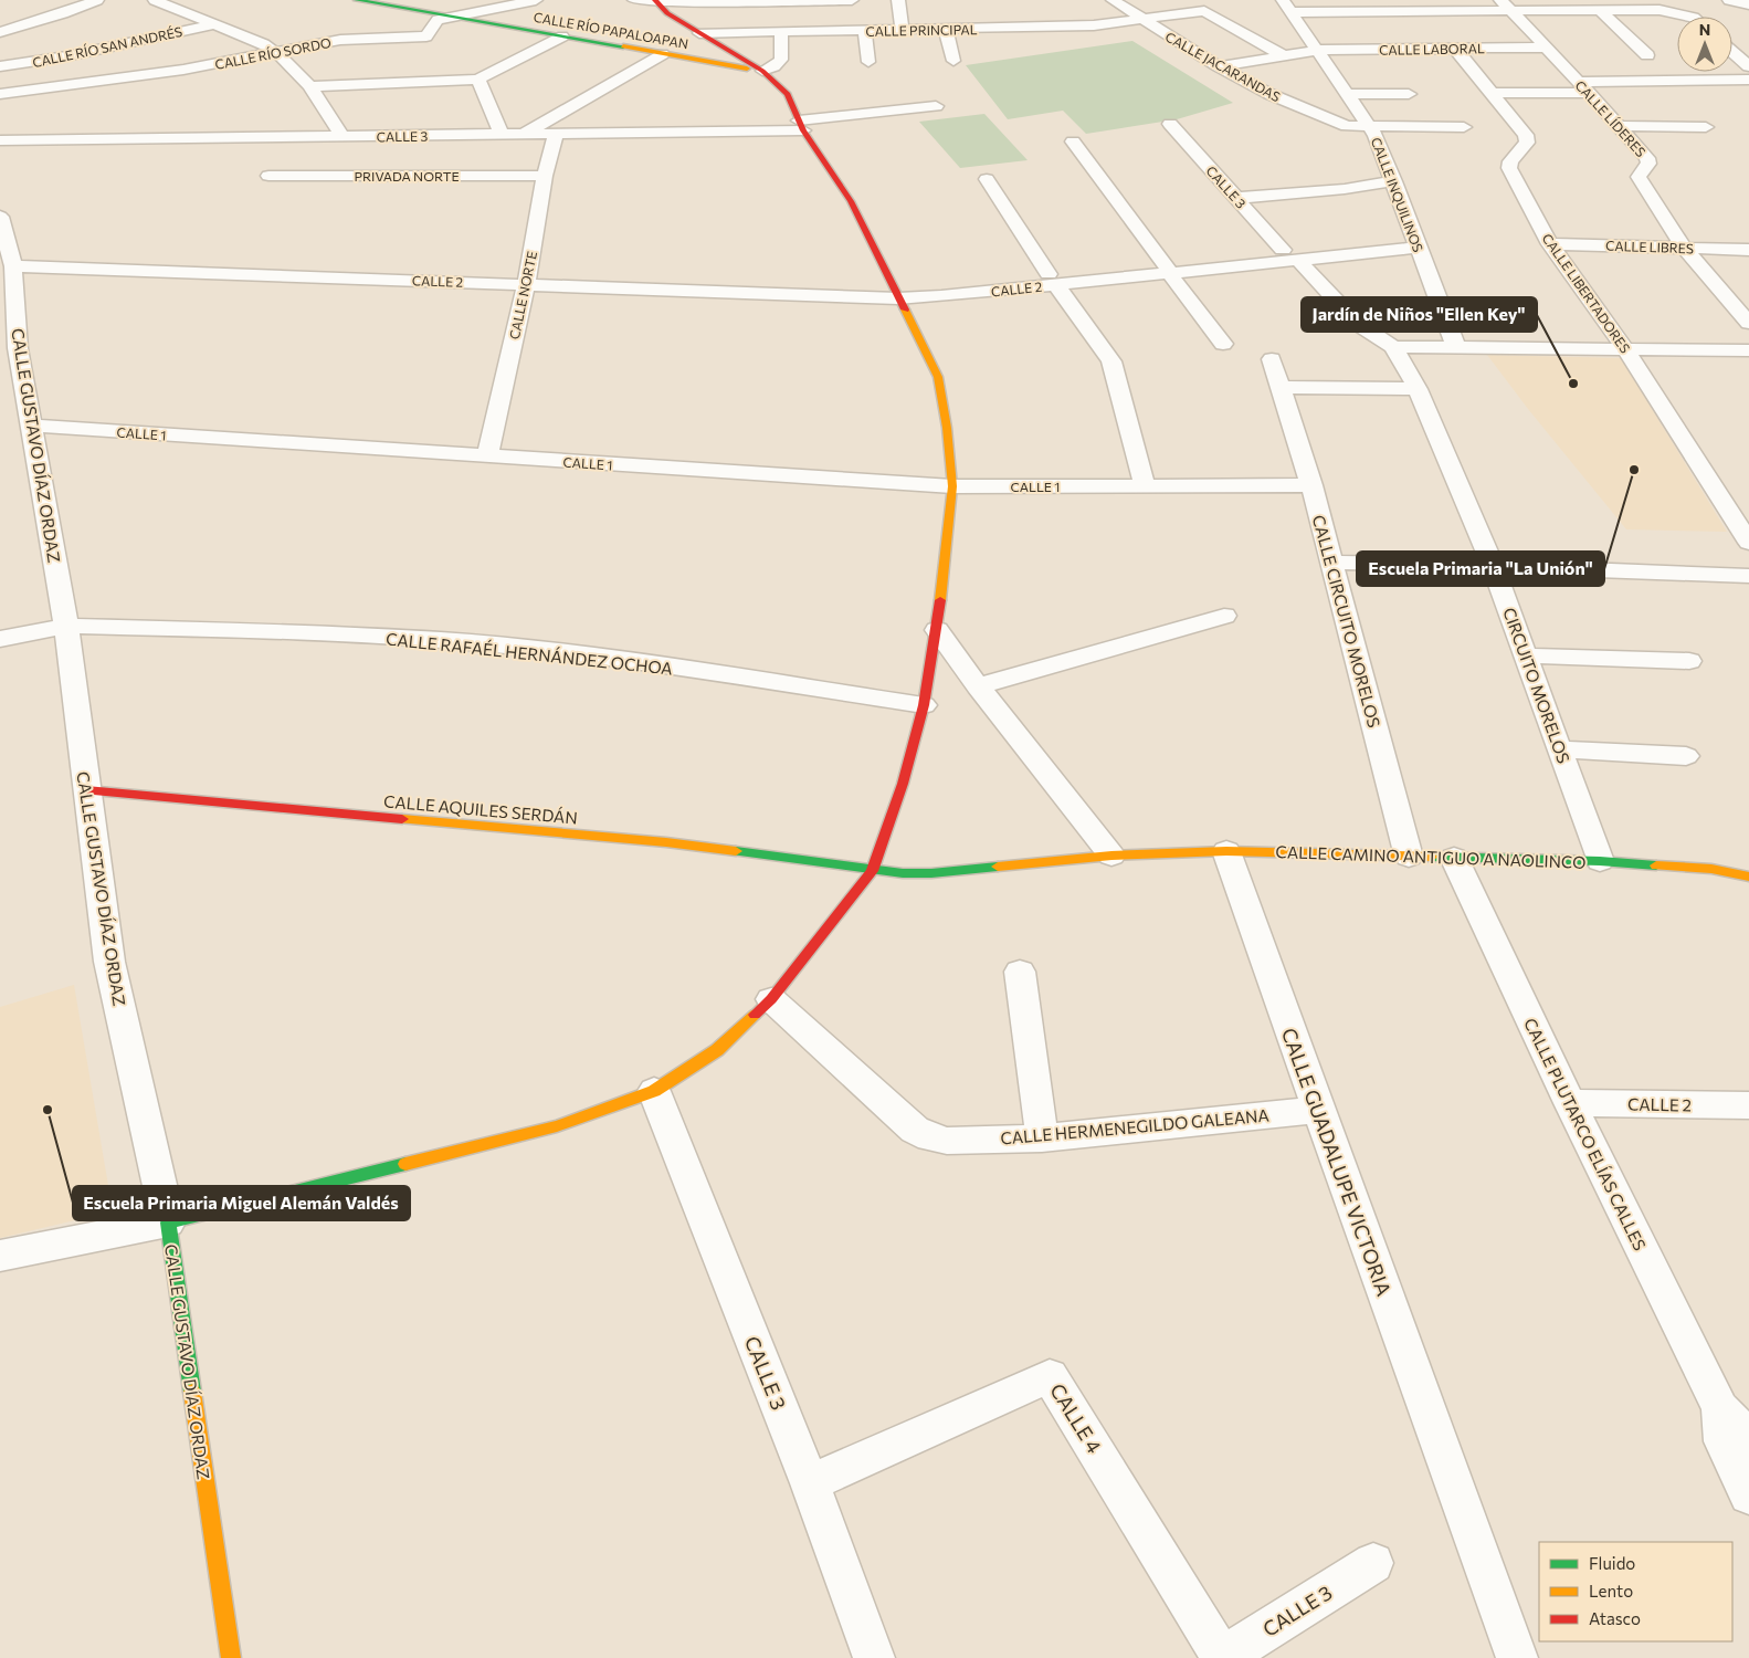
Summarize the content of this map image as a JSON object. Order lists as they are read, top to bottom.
{
  "streets": {
    "main road": [
      "CALLE RÍO PAPALOAPAN",
      "CALLE GUSTAVO DÍAZ ORDAZ",
      "CALLE AQUILES SERDÁN",
      "CALLE CAMINO ANTIGUO A NAOLINCO"
    ],
    "street": [
      "CALLE PRINCIPAL",
      "CALLE RÍO SAN ANDRÉS",
      "CALLE LABORAL",
      "CALLE RÍO SORDO",
      "CALLE JACARANDAS",
      "CALLE LÍDERES",
      "CALLE 3",
      "PRIVADA NORTE",
      "CALLE INQUILINOS",
      "CALLE LIBRES",
      "CALLE 2",
      "CALLE LIBERTADORES",
      "CALLE NORTE",
      "CALLE 1",
      "CALLE CIRCUITO MORELOS",
      "CALLE RAFAÉL HERNÁNDEZ OCHOA",
      "CIRCUITO MORELOS",
      "CALLE HERMENEGILDO GALEANA",
      "CALLE PLUTARCO ELÍAS CALLES",
      "CALLE GUADALUPE VICTORIA",
      "CALLE 4"
    ]
  },
  "crossings": [
    ["CALLE RÍO PAPALOAPAN", "CALLE RÍO SORDO"],
    ["CALLE PRINCIPAL", "CALLE LABORAL"],
    ["CALLE PRINCIPAL", "CALLE JACARANDAS"],
    ["CALLE LABORAL", "CALLE JACARANDAS"],
    ["CALLE LABORAL", "CALLE LÍDERES"],
    ["CALLE LABORAL", "CALLE INQUILINOS"],
    ["CALLE LABORAL", "CALLE LIBERTADORES"],
    ["CALLE JACARANDAS", "CALLE INQUILINOS"],
    ["CALLE LÍDERES", "CALLE LIBRES"],
    ["CALLE 3", "CALLE 2"],
    ["CALLE 3", "CALLE NORTE"],
    ["CALLE 3", "CALLE 4"],
    ["PRIVADA NORTE", "CALLE NORTE"],
    ["CALLE INQUILINOS", "CALLE 2"],
    ["CALLE LIBRES", "CALLE LIBERTADORES"],
    ["CALLE 2", "CALLE NORTE"],
    ["CALLE 2", "CALLE GUSTAVO DÍAZ ORDAZ"],
    ["CALLE 2", "CALLE PLUTARCO ELÍAS CALLES"],
    ["CALLE NORTE", "CALLE 1"],
    ["CALLE 1", "CALLE GUSTAVO DÍAZ ORDAZ"],
    ["CALLE 1", "CALLE CIRCUITO MORELOS"],
    ["CALLE GUSTAVO DÍAZ ORDAZ", "CALLE RAFAÉL HERNÁNDEZ OCHOA"],
    ["CALLE GUSTAVO DÍAZ ORDAZ", "CALLE AQUILES SERDÁN"],
    ["CALLE CIRCUITO MORELOS", "CALLE CAMINO ANTIGUO A NAOLINCO"],
    ["CIRCUITO MORELOS", "CALLE CAMINO ANTIGUO A NAOLINCO"],
    ["CALLE AQUILES SERDÁN", "CALLE CAMINO ANTIGUO A NAOLINCO"],
    ["CALLE CAMINO ANTIGUO A NAOLINCO", "CALLE PLUTARCO ELÍAS CALLES"],
    ["CALLE CAMINO ANTIGUO A NAOLINCO", "CALLE GUADALUPE VICTORIA"],
    ["CALLE HERMENEGILDO GALEANA", "CALLE GUADALUPE VICTORIA"]
  ],
  "places": ["Jardín de Niños \"Ellen Key\"", "Escuela Primaria \"La Unión\"", "Escuela Primaria Miguel Alemán Valdés"],
  "legend": ["Fluido", "Lento", "Atasco"],
  "north": "top"
}
